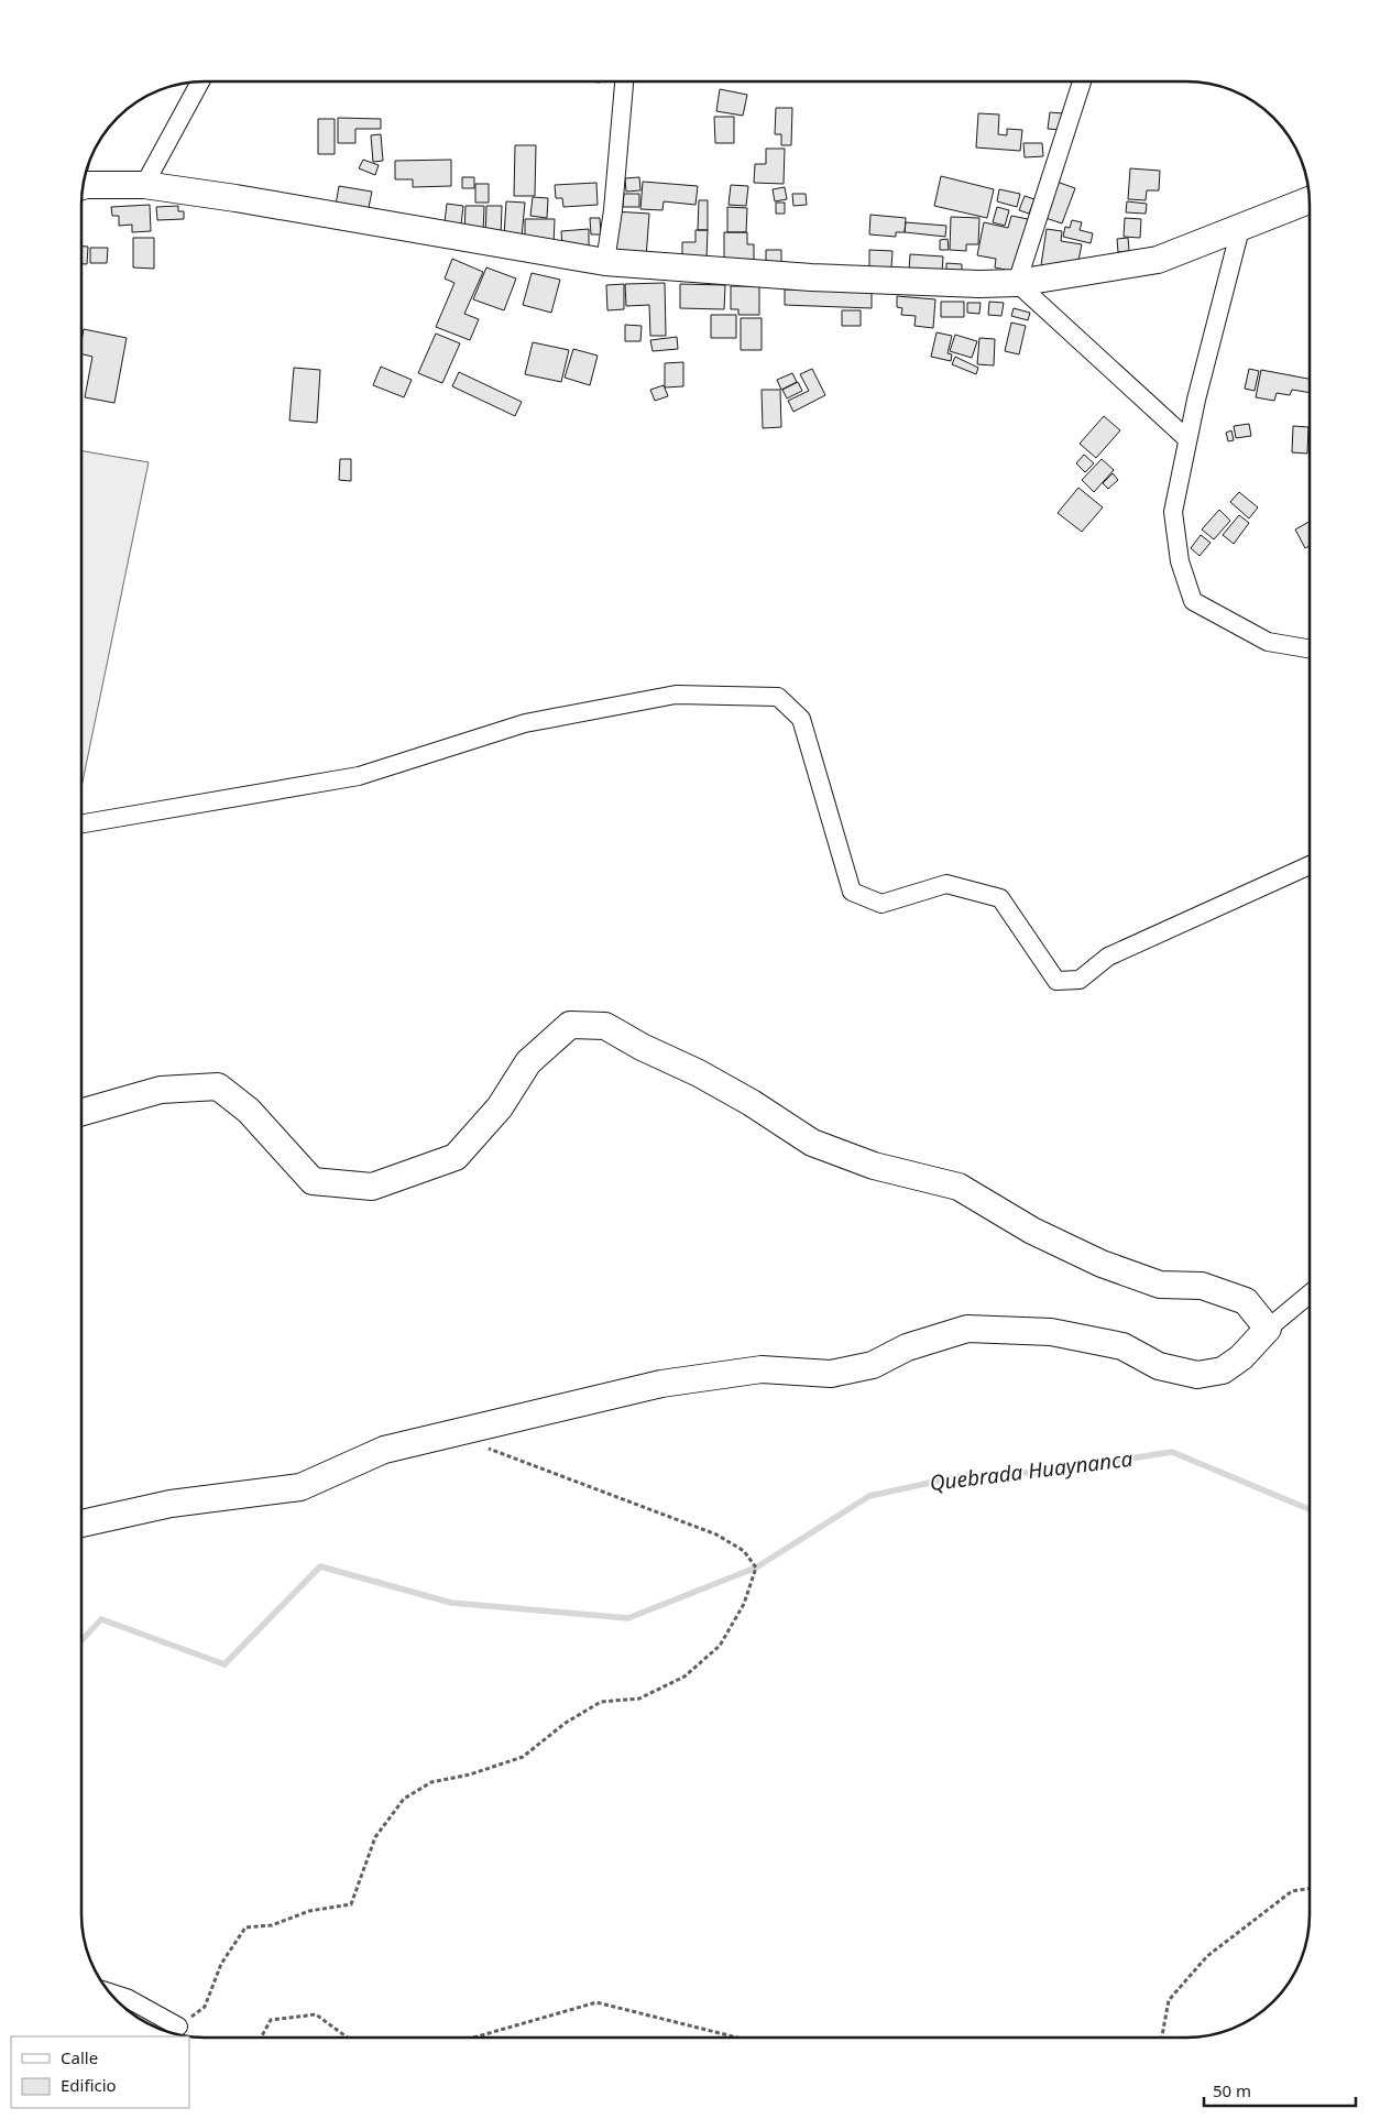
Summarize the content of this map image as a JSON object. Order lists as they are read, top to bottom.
{
  "water": ["Quebrada Huaynanca"],
  "legend": ["Calle", "Edificio"],
  "scale_bar": "50 m"
}
